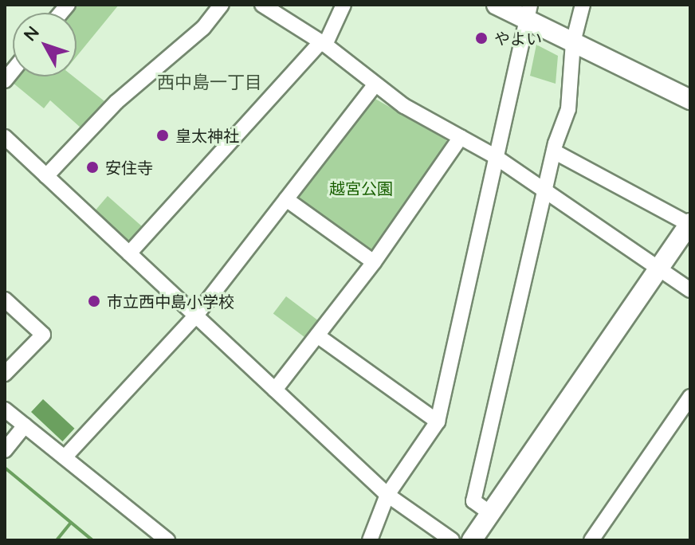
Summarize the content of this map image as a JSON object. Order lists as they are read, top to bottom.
{
  "districts": ["西中島一丁目"],
  "parks": ["越宮公園"],
  "places": [
    "やよい",
    "皇太神社",
    "安住寺",
    "市立西中島小学校"
  ],
  "north": "top left"
}
